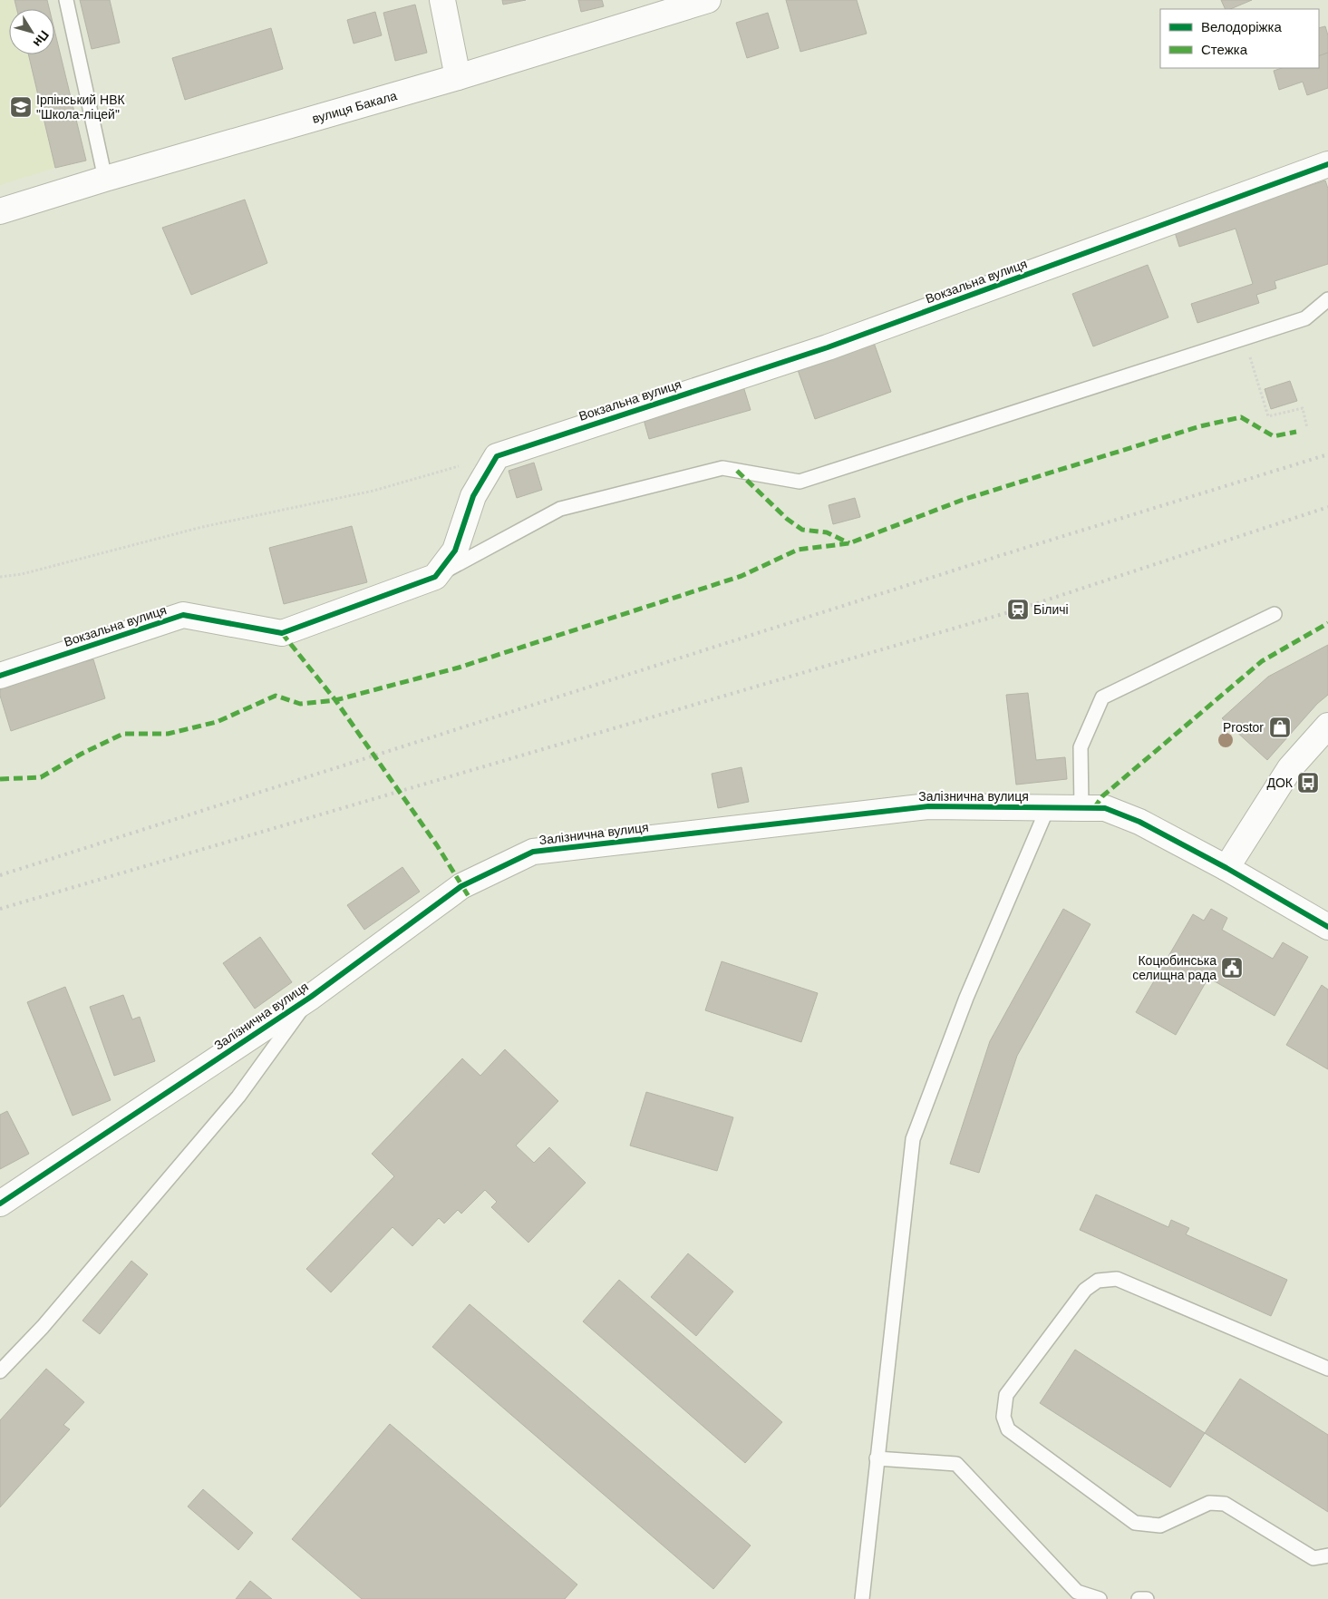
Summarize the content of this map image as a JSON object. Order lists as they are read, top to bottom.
{
  "streets": {
    "street": ["вулиця Бакала", "Вокзальна вулиця", "Залізнична вулиця"]
  },
  "places": {
    "school or university": ["Ірпінський НВК \"Школа-ліцей\""],
    "station": ["Біличі"],
    "shop": ["Prostor"],
    "bus stop": ["ДОК"],
    "public building": ["Коцюбинська селищна рада"]
  },
  "legend": ["Велодоріжка", "Стежка"],
  "north": "bottom right"
}
